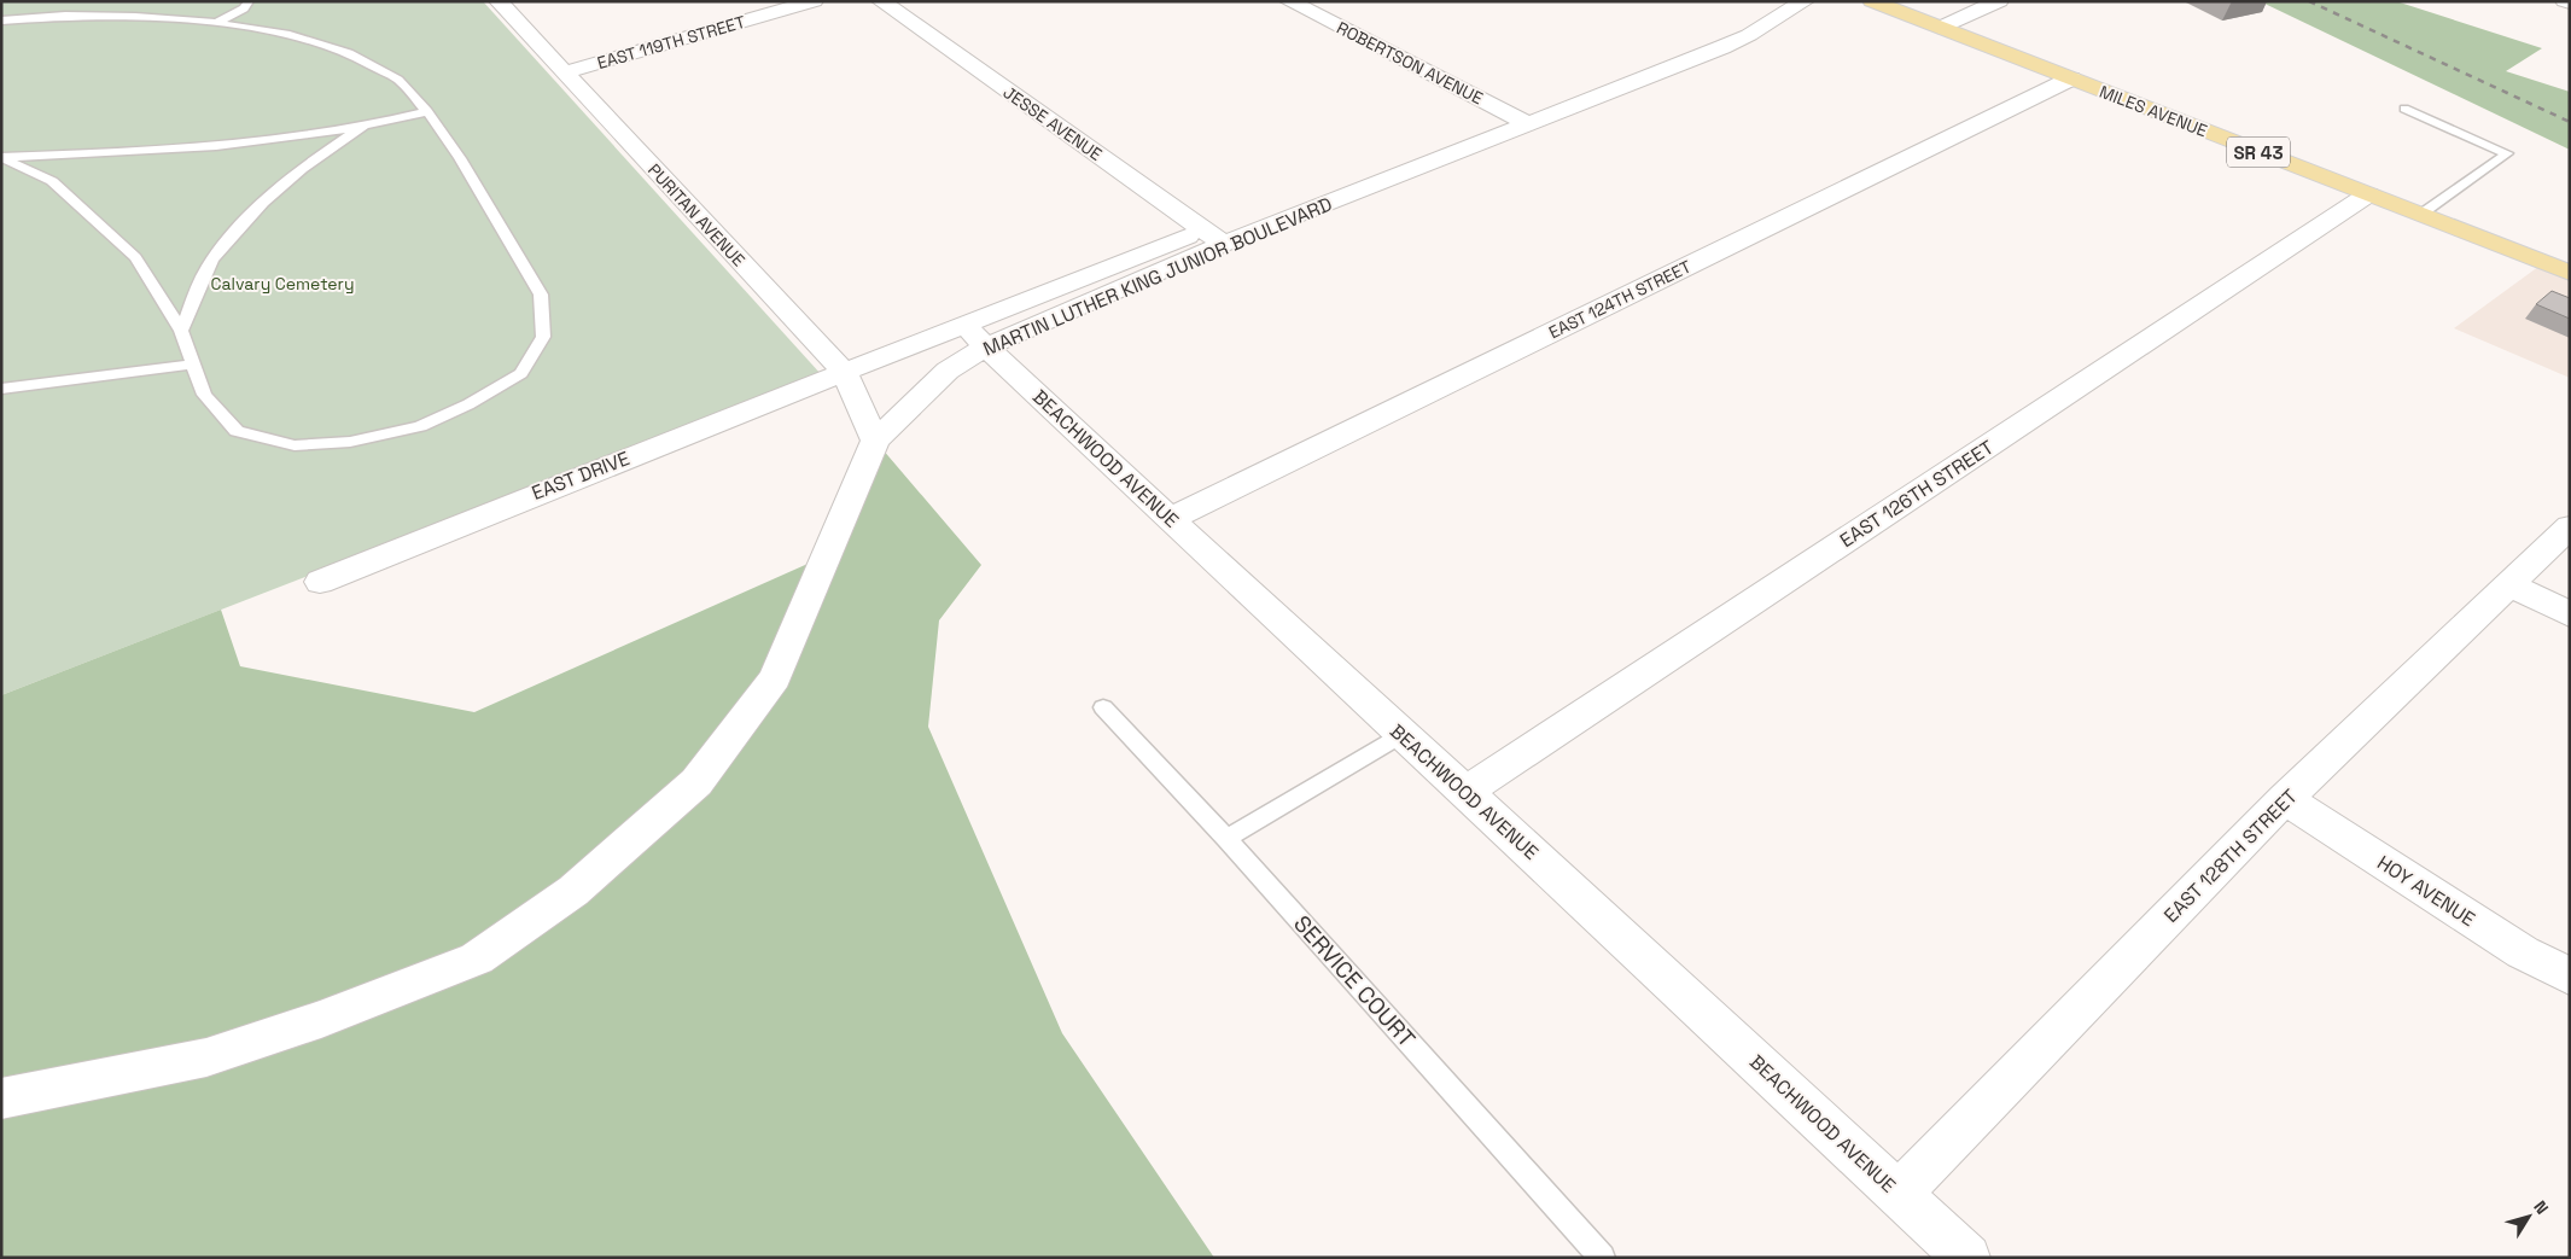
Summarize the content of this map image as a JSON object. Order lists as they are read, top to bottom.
{
  "streets": {
    "main road": ["MILES AVENUE", "SR 43"],
    "street": [
      "EAST 119TH STREET",
      "ROBERTSON AVENUE",
      "JESSE AVENUE",
      "PURITAN AVENUE",
      "MARTIN LUTHER KING JUNIOR BOULEVARD",
      "EAST 124TH STREET",
      "BEACHWOOD AVENUE",
      "EAST DRIVE",
      "EAST 126TH STREET",
      "EAST 128TH STREET",
      "HOY AVENUE"
    ],
    "lane": ["SERVICE COURT"]
  },
  "crossings": [
    ["EAST 119TH STREET", "PURITAN AVENUE"],
    ["ROBERTSON AVENUE", "MARTIN LUTHER KING JUNIOR BOULEVARD"],
    ["MILES AVENUE", "EAST 124TH STREET"],
    ["MILES AVENUE", "EAST 126TH STREET"],
    ["JESSE AVENUE", "MARTIN LUTHER KING JUNIOR BOULEVARD"],
    ["PURITAN AVENUE", "MARTIN LUTHER KING JUNIOR BOULEVARD"],
    ["PURITAN AVENUE", "EAST DRIVE"],
    ["MARTIN LUTHER KING JUNIOR BOULEVARD", "BEACHWOOD AVENUE"],
    ["MARTIN LUTHER KING JUNIOR BOULEVARD", "EAST DRIVE"],
    ["EAST 124TH STREET", "BEACHWOOD AVENUE"],
    ["BEACHWOOD AVENUE", "EAST 126TH STREET"],
    ["BEACHWOOD AVENUE", "EAST 128TH STREET"],
    ["EAST 128TH STREET", "HOY AVENUE"]
  ],
  "parks": ["Calvary Cemetery"],
  "north": "top right"
}
